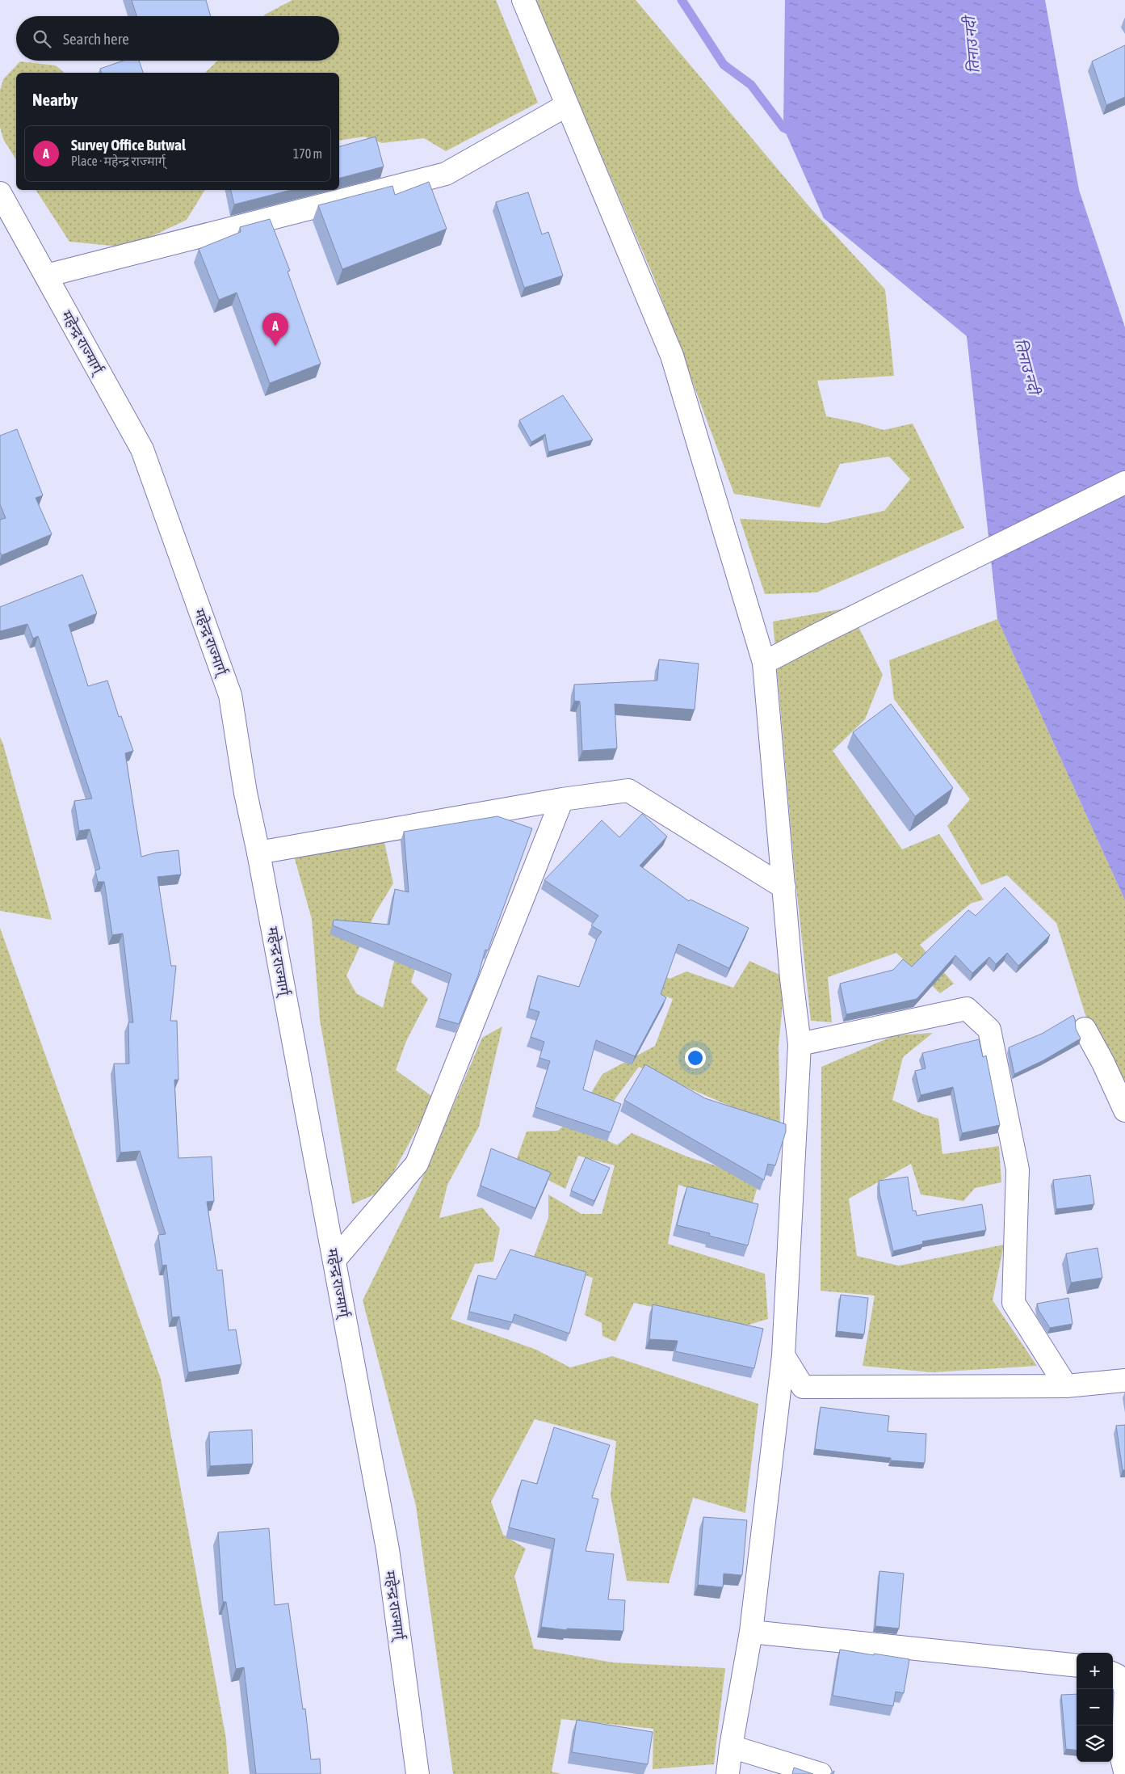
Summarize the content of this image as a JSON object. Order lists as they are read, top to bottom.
{
  "streets": {
    "main road": ["महेन्द्र राज्मार्ग्"]
  },
  "water": ["तिनाउ नदी"],
  "page": {
    "search": "Search here",
    "heading": "Nearby",
    "list": [
      {
        "mark": "A",
        "name": "Survey Office Butwal",
        "note": "Place · महेन्द्र राज्मार्ग्",
        "value": "170 m"
      }
    ],
    "pins": "A",
    "map_buttons": ["+", "−"]
  }
}
